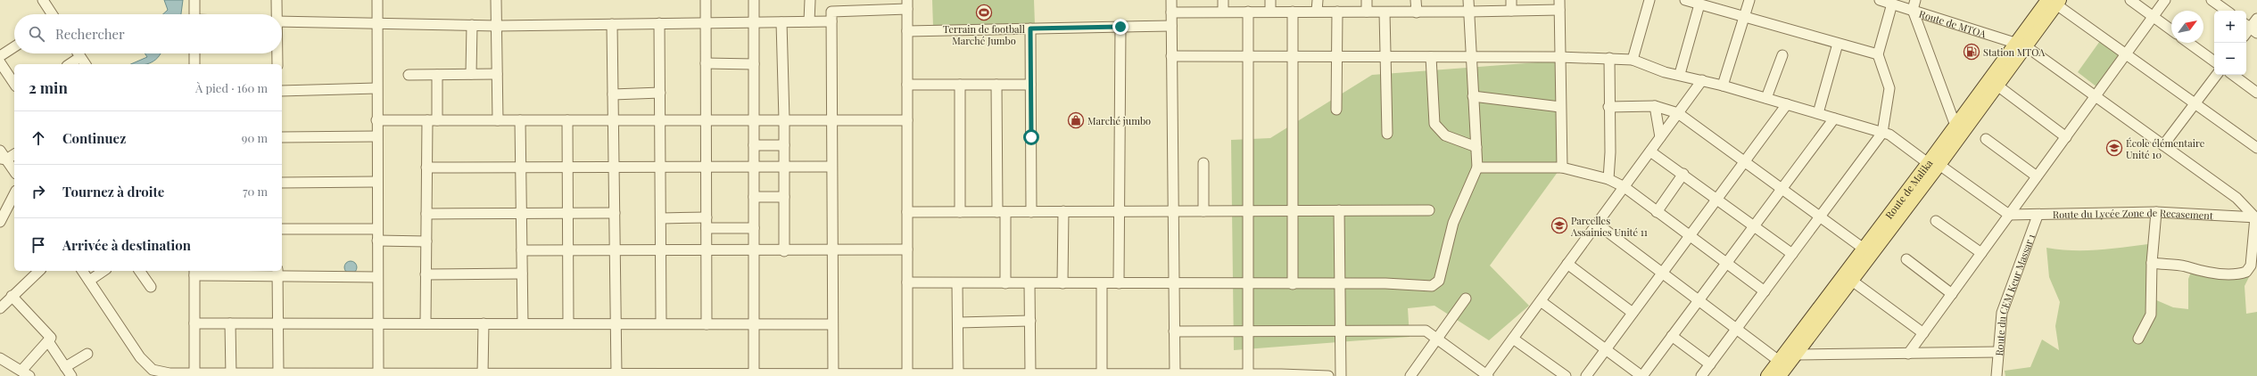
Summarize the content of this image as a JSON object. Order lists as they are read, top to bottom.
{
  "streets": {
    "main road": ["Route de Malika"],
    "street": ["Route de MTOA", "Route du Lycée Zone de Recasement", "Route du CEM Keur Massar 1"]
  },
  "crossings": [
    ["Route de MTOA", "Route de Malika"],
    ["Route de MTOA", "Route du Lycée Zone de Recasement"],
    ["Route du Lycée Zone de Recasement", "Route du CEM Keur Massar 1"]
  ],
  "places": {
    "sports": ["Terrain de football Marché Jumbo"],
    "fuel station": ["Station MTOA"],
    "shop": ["Marché jumbo"],
    "school or university": ["École élémentaire Unité 10", "Parcelles Assainies Unité 11"]
  },
  "north": "top right",
  "page": {
    "map_buttons": ["+", "−"],
    "search": "Rechercher",
    "heading": ["2 min", "À pied · 160 m"],
    "list": [
      ["Continuez", "90 m"],
      ["Tournez à droite", "70 m"],
      "Arrivée à destination"
    ]
  }
}
